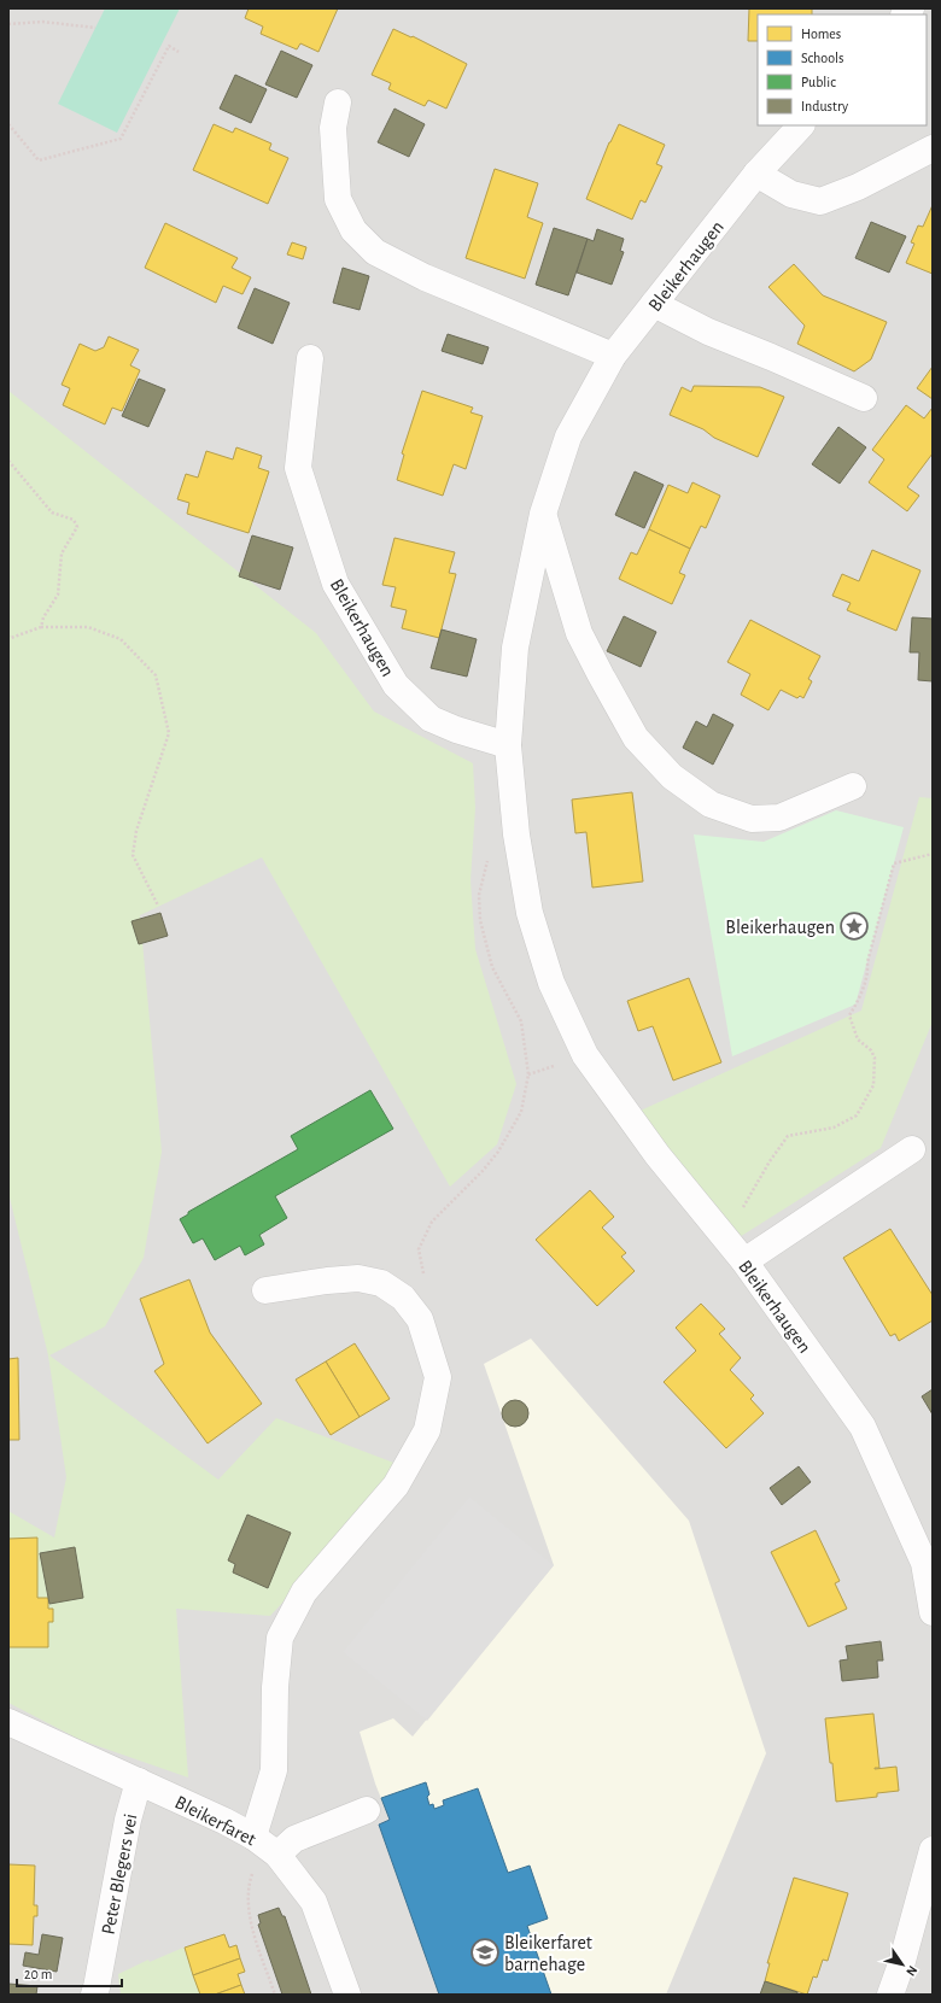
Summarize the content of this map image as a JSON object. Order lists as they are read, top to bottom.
{
  "streets": {
    "street": ["Bleikerhaugen", "Bleikerfaret", "Peter Blegers vei"]
  },
  "crossings": [
    ["Bleikerfaret", "Peter Blegers vei"]
  ],
  "places": {
    "place": ["Bleikerhaugen"],
    "school or university": ["Bleikerfaret barnehage"]
  },
  "legend": [
    "Homes",
    "Schools",
    "Public",
    "Industry"
  ],
  "scale_bar": "20 m",
  "north": "bottom right"
}
